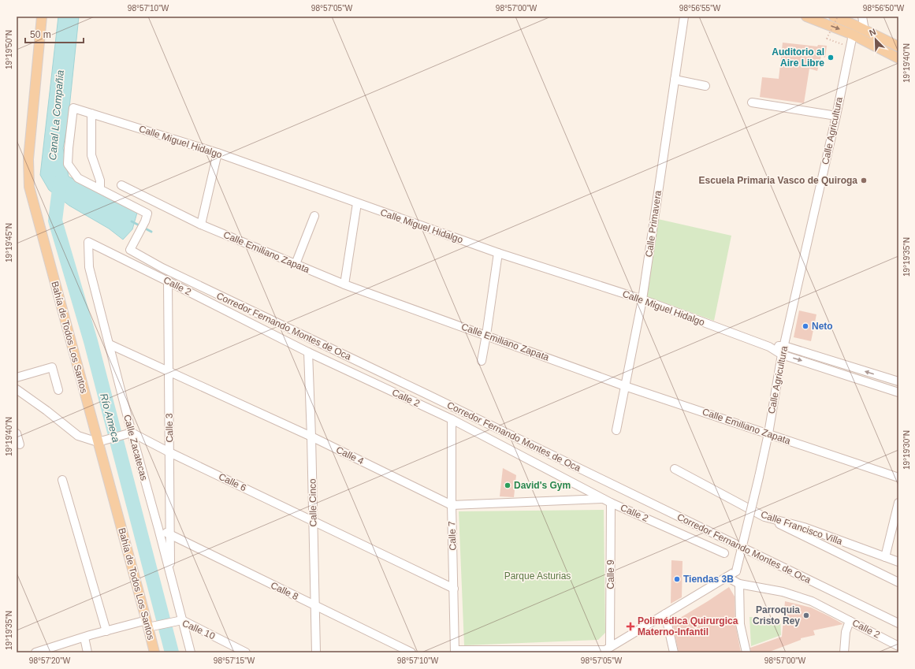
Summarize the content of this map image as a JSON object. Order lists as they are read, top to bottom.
{
  "streets": {
    "main road": ["Bahía de Todos Los Santos"],
    "street": [
      "Calle Agricultura",
      "Calle Miguel Hidalgo",
      "Calle Primavera",
      "Calle Emiliano Zapata",
      "Calle 2",
      "Corredor Fernando Montes de Oca",
      "Calle 3",
      "Calle Zacatecas",
      "Calle 4",
      "Calle 6",
      "Calle Cinco",
      "Calle Francisco Villa",
      "Calle 7",
      "Calle 9",
      "Calle 8",
      "Calle 10"
    ]
  },
  "crossings": [
    ["Calle Agricultura", "Calle Miguel Hidalgo"],
    ["Calle Agricultura", "Calle Emiliano Zapata"],
    ["Calle Agricultura", "Calle 2"],
    ["Calle Agricultura", "Calle 9"],
    ["Calle Miguel Hidalgo", "Calle Primavera"],
    ["Calle Miguel Hidalgo", "Corredor Fernando Montes de Oca"],
    ["Calle Primavera", "Calle Emiliano Zapata"],
    ["Calle 2", "Calle 3"],
    ["Calle 2", "Calle Zacatecas"],
    ["Calle 2", "Calle 4"],
    ["Calle 2", "Calle Cinco"],
    ["Calle 2", "Calle 7"],
    ["Calle 2", "Calle 9"],
    ["Bahía de Todos Los Santos", "Calle 10"],
    ["Calle 3", "Calle Zacatecas"],
    ["Calle 3", "Calle 4"],
    ["Calle 3", "Calle 6"],
    ["Calle 3", "Calle 8"],
    ["Calle Zacatecas", "Calle 4"],
    ["Calle Zacatecas", "Calle 6"],
    ["Calle Zacatecas", "Calle 8"],
    ["Calle Zacatecas", "Calle 10"],
    ["Calle 4", "Calle Cinco"],
    ["Calle 4", "Calle 7"],
    ["Calle 6", "Calle Cinco"],
    ["Calle 6", "Calle 7"],
    ["Calle Cinco", "Calle 8"]
  ],
  "water": ["Canal La Compañia", "Río Ameca"],
  "parks": ["Parque Asturias"],
  "places": {
    "other": [
      "Auditorio al Aire Libre",
      "Escuela Primaria Vasco de Quiroga",
      "Neto",
      "David's Gym",
      "Tiendas 3B",
      "Parroquia Cristo Rey"
    ],
    "health": ["Polimédica Quirurgica Materno-Infantil"]
  },
  "scale_bar": "50 m",
  "north": "top left",
  "coordinates": [
    "98°57'10\"W",
    "98°57'05\"W",
    "98°57'00\"W",
    "98°56'55\"W",
    "98°56'50\"W",
    "19°19'50\"N",
    "19°19'40\"N",
    "19°19'45\"N",
    "19°19'35\"N",
    "19°19'30\"N",
    "98°57'20\"W",
    "98°57'15\"W"
  ]
}
